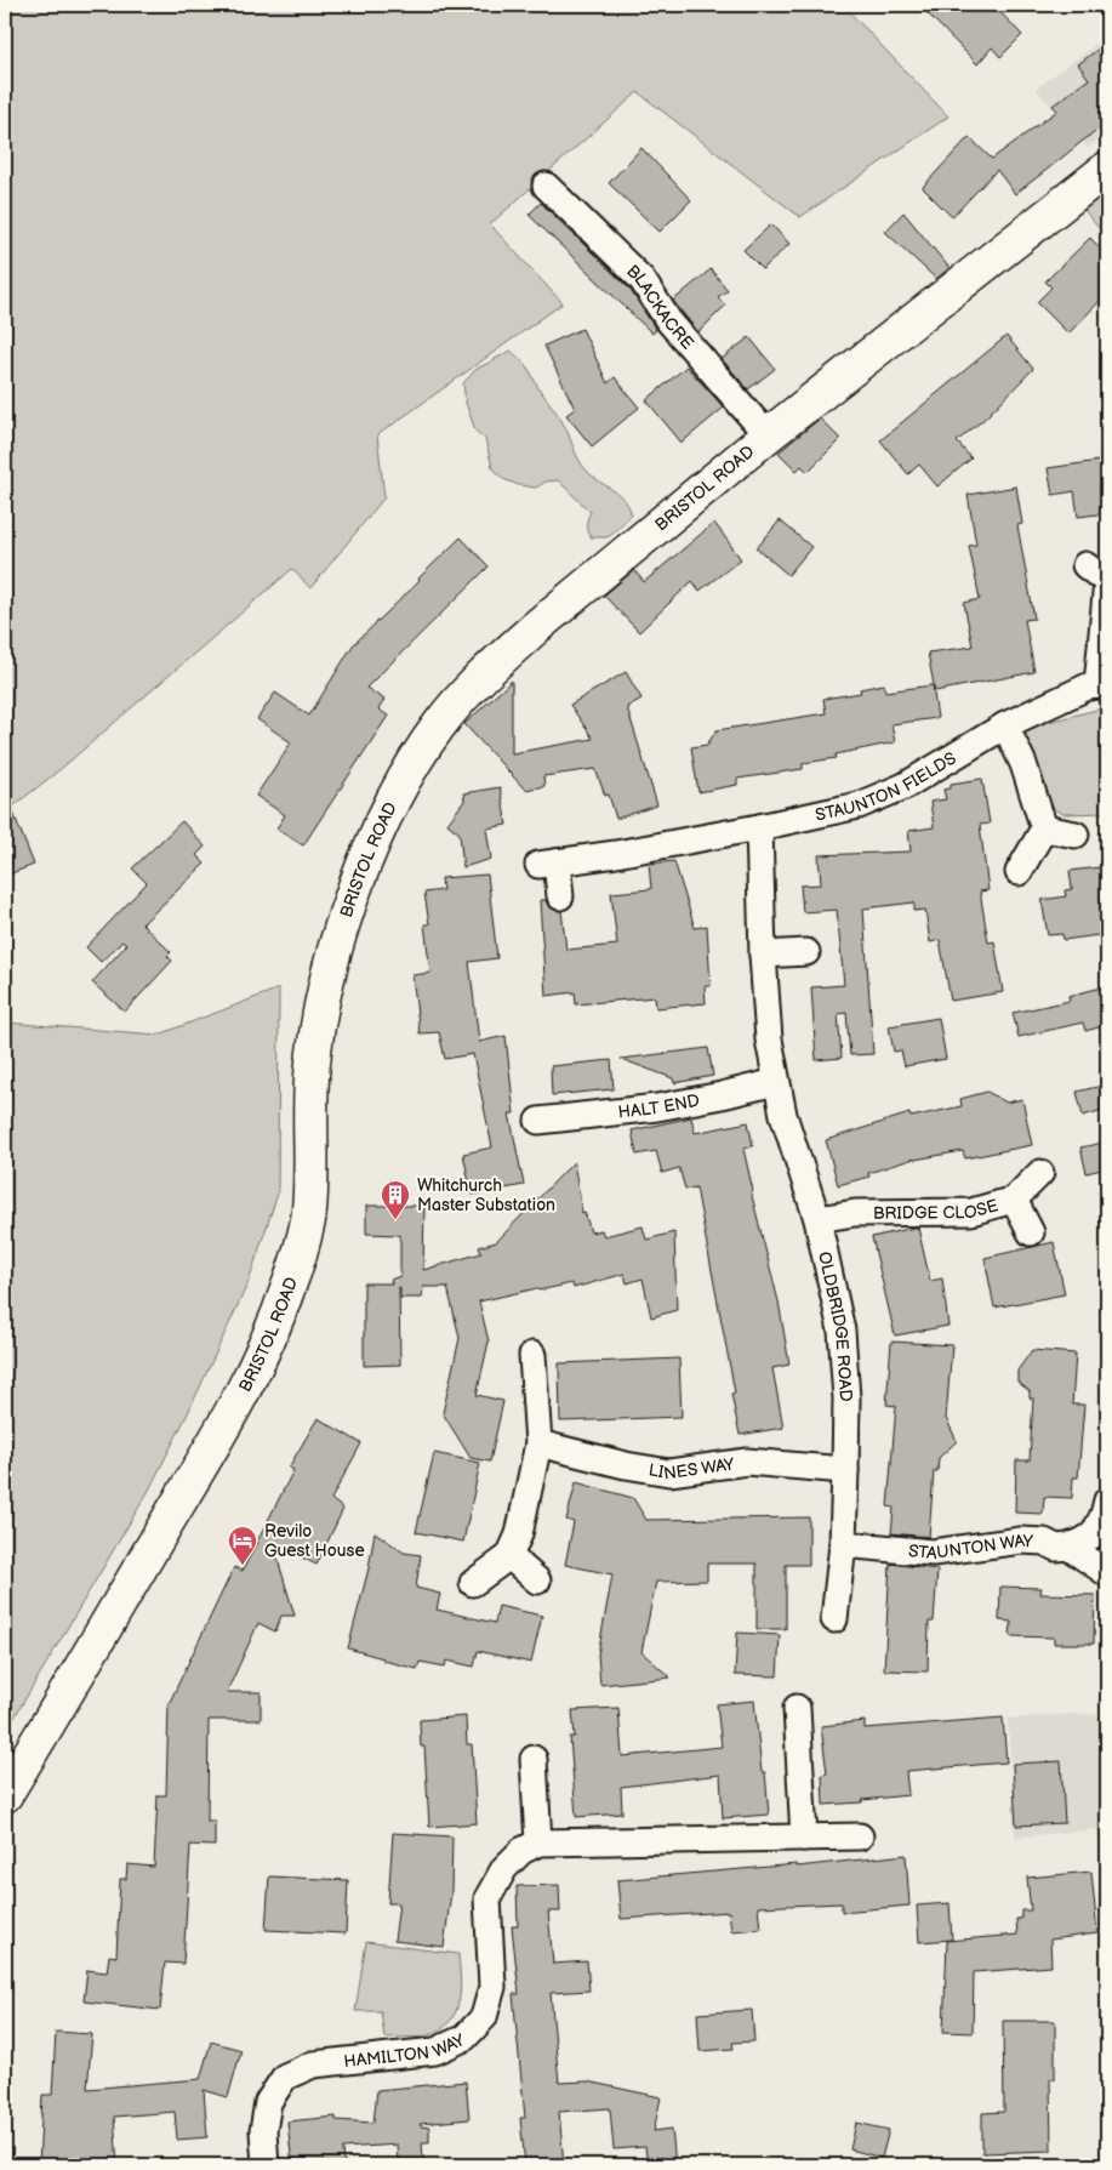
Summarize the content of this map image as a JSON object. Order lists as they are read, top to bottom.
{
  "streets": {
    "highway": ["BRISTOL ROAD"],
    "street": [
      "BLACKACRE",
      "STAUNTON FIELDS",
      "HALT END",
      "BRIDGE CLOSE",
      "OLDBRIDGE ROAD",
      "LINES WAY",
      "STAUNTON WAY",
      "HAMILTON WAY"
    ]
  },
  "crossings": [
    ["BLACKACRE", "BRISTOL ROAD"],
    ["HALT END", "OLDBRIDGE ROAD"],
    ["BRIDGE CLOSE", "OLDBRIDGE ROAD"],
    ["OLDBRIDGE ROAD", "LINES WAY"],
    ["OLDBRIDGE ROAD", "STAUNTON WAY"]
  ],
  "places": {
    "building": ["Whitchurch Master Substation"],
    "hotel": ["Revilo Guest House"]
  }
}
